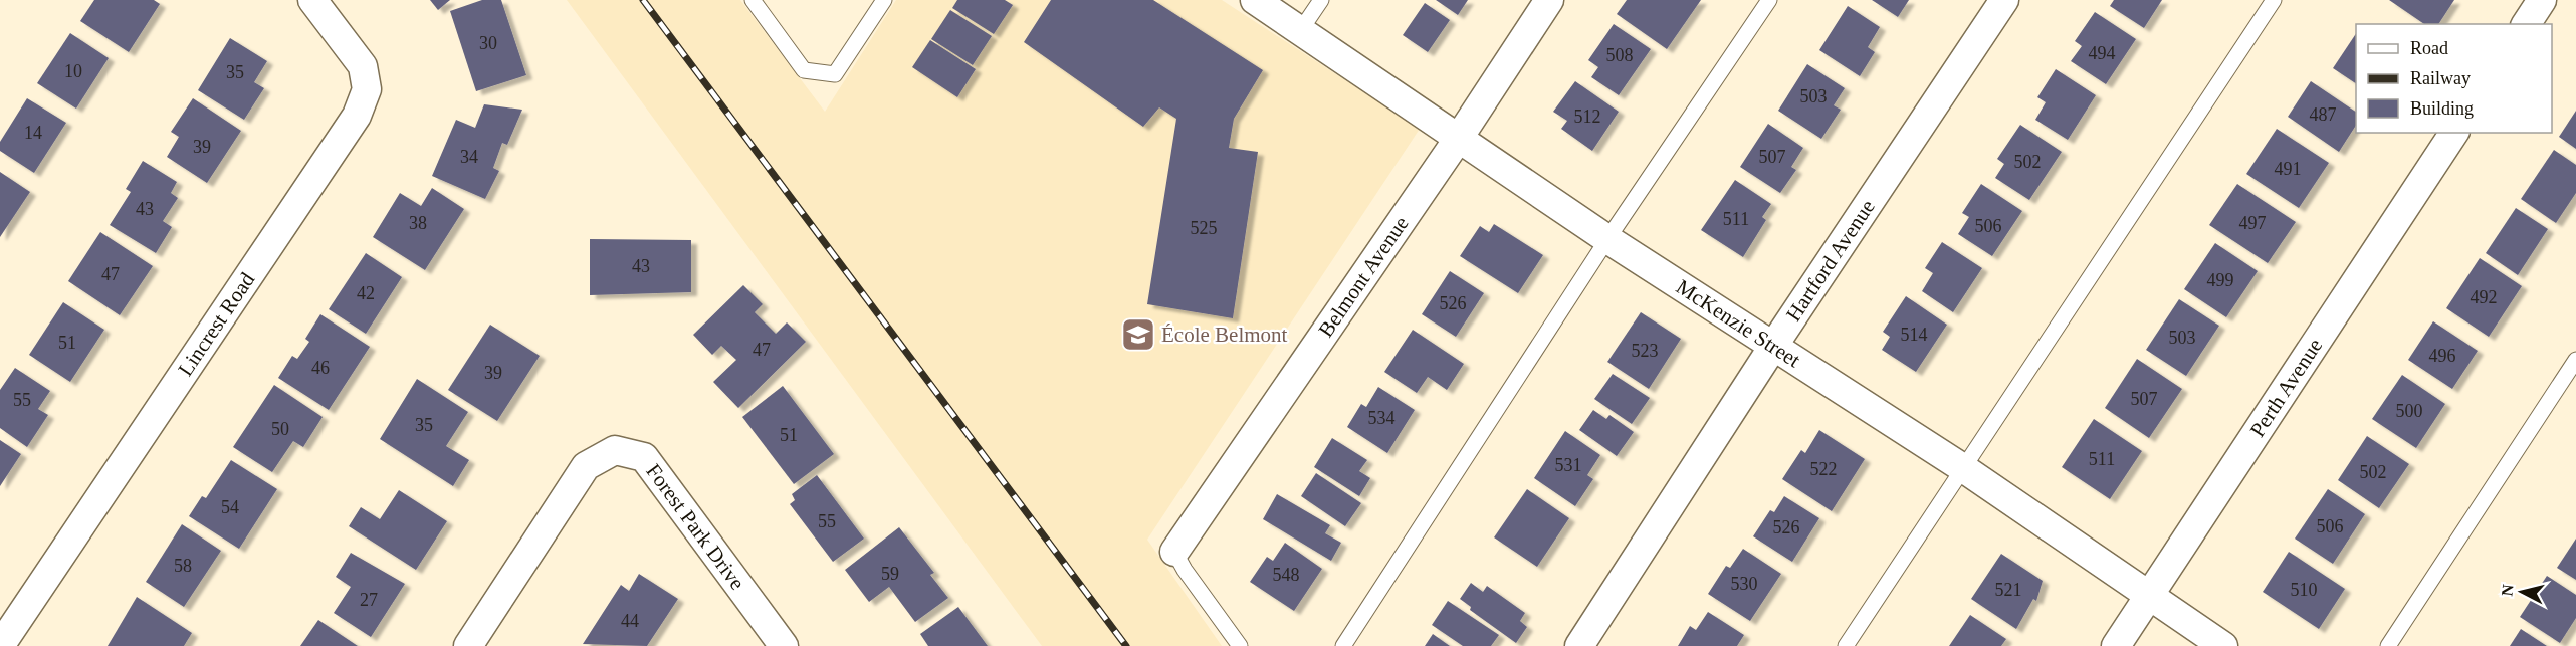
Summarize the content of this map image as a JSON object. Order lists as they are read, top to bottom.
{
  "streets": {
    "street": [
      "Hartford Avenue",
      "Belmont Avenue",
      "McKenzie Street",
      "Lincrest Road",
      "Perth Avenue",
      "Forest Park Drive"
    ]
  },
  "crossings": [
    ["Hartford Avenue", "McKenzie Street"],
    ["Belmont Avenue", "McKenzie Street"],
    ["McKenzie Street", "Perth Avenue"]
  ],
  "places": {
    "school or university": ["École Belmont"]
  },
  "house_numbers": [
    "30",
    "494",
    "508",
    "10",
    "35",
    "503",
    "487",
    "512",
    "14",
    "39",
    "34",
    "507",
    "502",
    "491",
    "43",
    "511",
    "38",
    "497",
    "506",
    "525",
    "43",
    "47",
    "499",
    "42",
    "492",
    "526",
    "514",
    "503",
    "51",
    "47",
    "523",
    "496",
    "46",
    "39",
    "507",
    "55",
    "500",
    "534",
    "35",
    "50",
    "51",
    "511",
    "531",
    "522",
    "502",
    "54",
    "55",
    "506",
    "526",
    "58",
    "59",
    "548",
    "530",
    "521",
    "510",
    "27",
    "44"
  ],
  "legend": ["Road", "Railway", "Building"],
  "north": "left"
}
